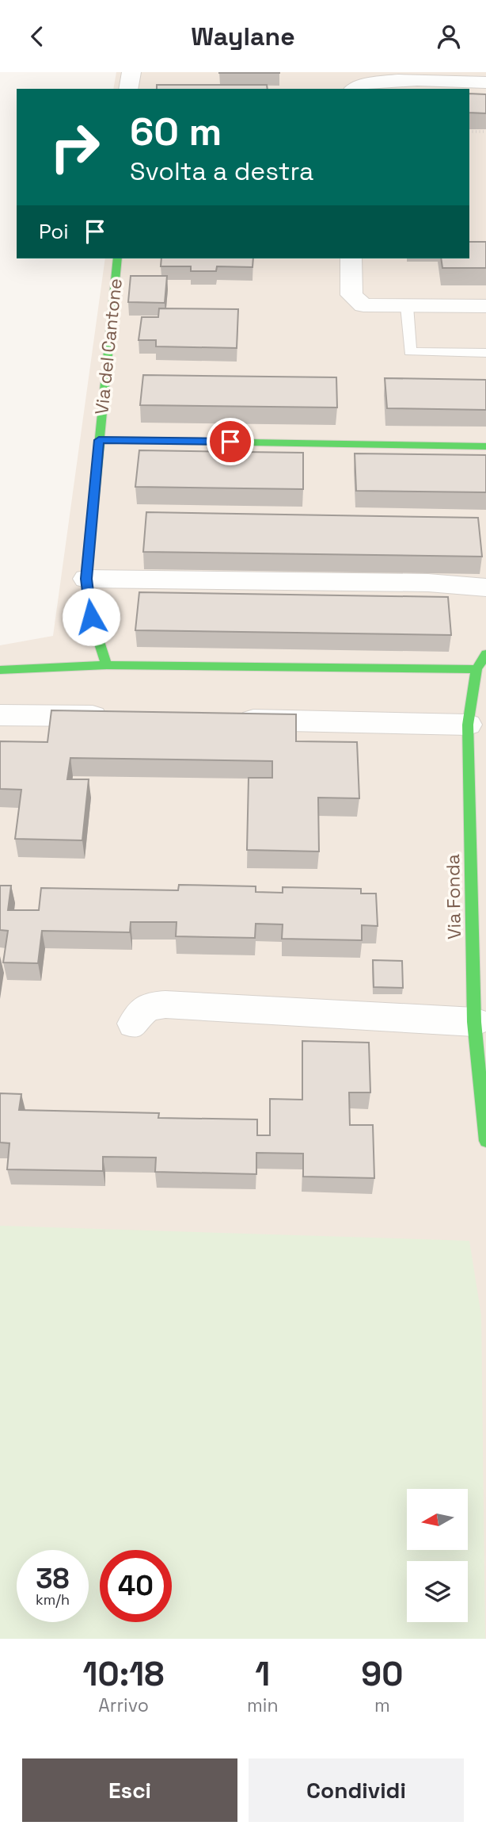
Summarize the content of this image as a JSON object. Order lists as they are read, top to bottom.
{
  "streets": {
    "street": ["Via del Cantone", "Via Fonda"]
  },
  "north": "left",
  "page": {
    "header": "Waylane",
    "turn": ["60 m", "Svolta a destra"],
    "then": "Poi",
    "speed": "38 km/h",
    "limit": "40",
    "eta": [
      "10:18",
      "Arrivo",
      "1",
      "min",
      "90",
      "m"
    ],
    "buttons": ["Esci", "Condividi"]
  }
}
